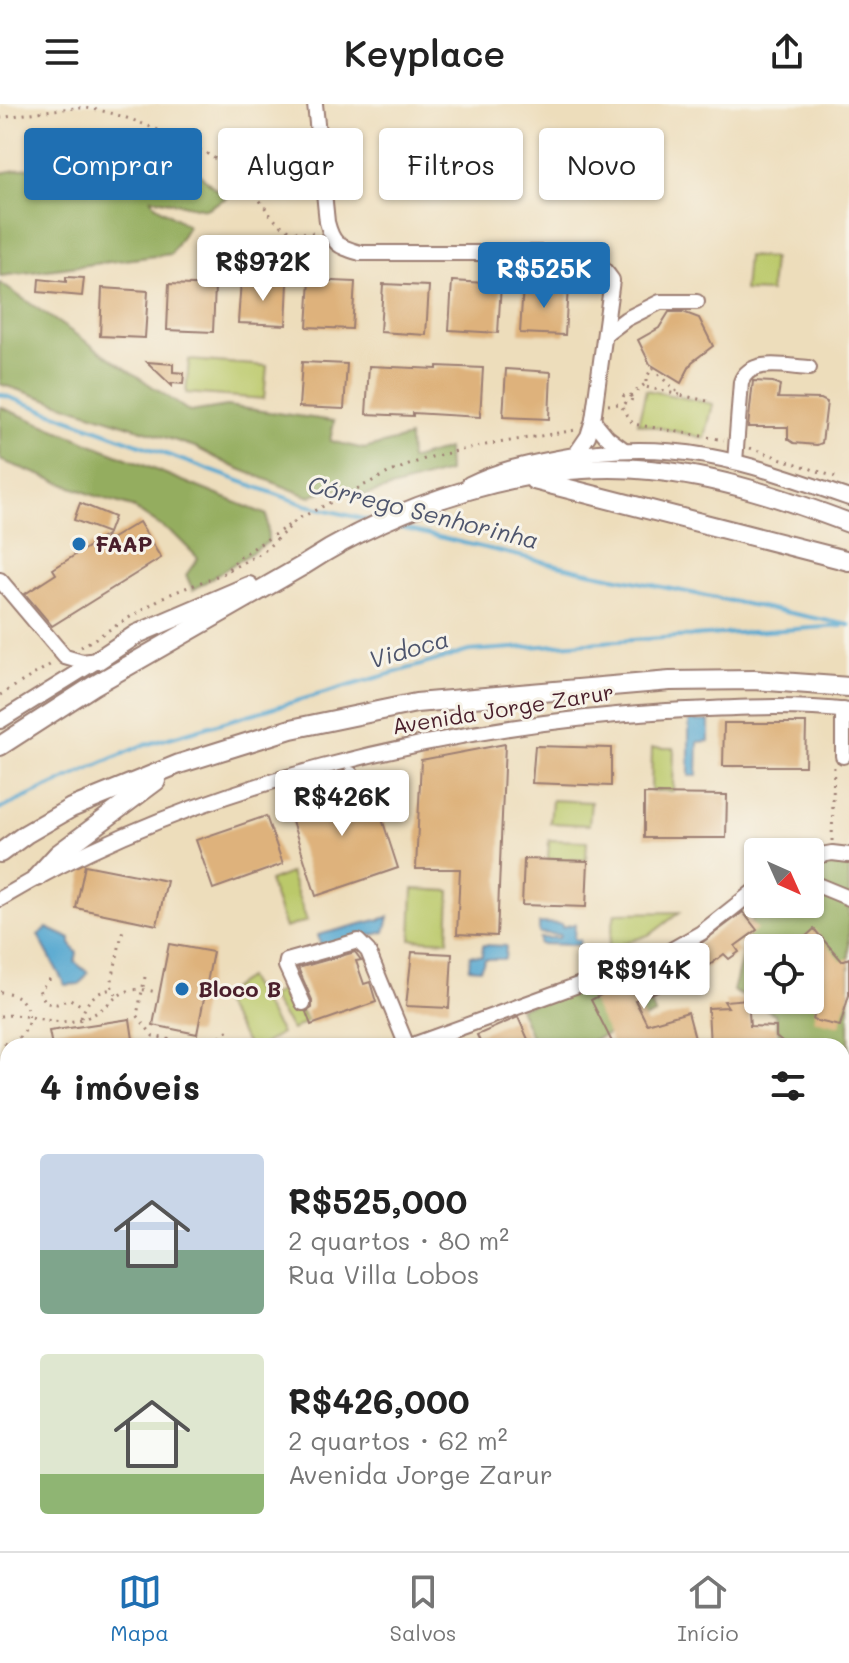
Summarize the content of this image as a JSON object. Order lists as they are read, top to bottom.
{
  "streets": {
    "main road": ["Avenida Jorge Zarur"]
  },
  "water": ["Córrego Senhorinha", "Vidoca"],
  "places": ["FAAP", "Bloco B"],
  "north": "bottom right",
  "page": {
    "header": "Keyplace",
    "chip": [
      "Comprar",
      "Alugar",
      "Filtros",
      "Novo"
    ],
    "price": [
      "R$972K",
      "R$525K",
      "R$426K",
      "R$914K"
    ],
    "heading": "4 imóveis",
    "list": [
      {
        "name": "R$525,000",
        "note": "2 quartos · 80 m² · Rua Villa Lobos"
      },
      {
        "name": "R$426,000",
        "note": "2 quartos · 62 m² · Avenida Jorge Zarur"
      }
    ],
    "tabs": ["Mapa", "Salvos", "Início"]
  }
}
